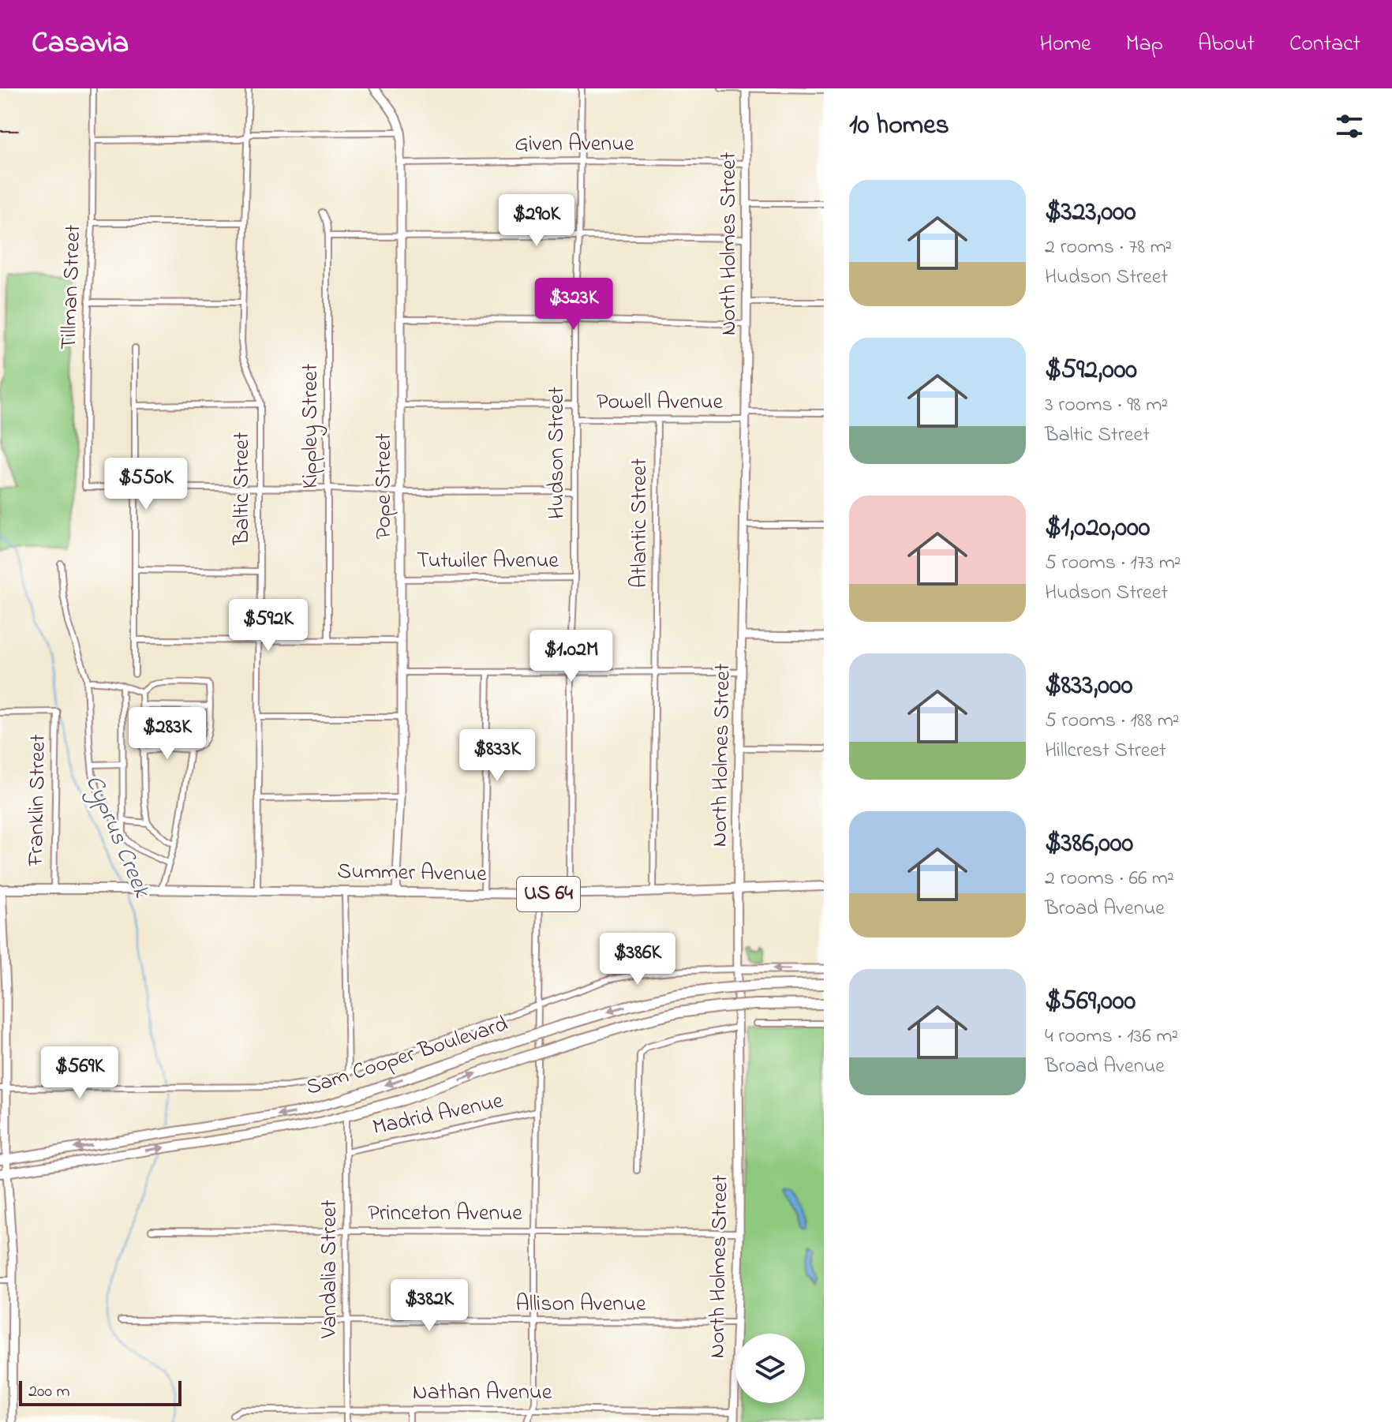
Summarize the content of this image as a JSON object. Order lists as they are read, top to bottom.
{
  "streets": {
    "highway": ["Sam Cooper Boulevard"],
    "main road": ["Summer Avenue", "US 64"],
    "street": [
      "Given Avenue",
      "North Holmes Street",
      "Tillman Street",
      "Powell Avenue",
      "Kippley Street",
      "Hudson Street",
      "Pope Street",
      "Baltic Street",
      "Atlantic Street",
      "Tutwiler Avenue",
      "Franklin Street",
      "Madrid Avenue",
      "Princeton Avenue",
      "Vandalia Street",
      "Allison Avenue",
      "Nathan Avenue"
    ]
  },
  "crossings": [
    ["Given Avenue", "North Holmes Street"],
    ["Given Avenue", "Hudson Street"],
    ["Given Avenue", "Pope Street"],
    ["North Holmes Street", "Powell Avenue"],
    ["North Holmes Street", "Summer Avenue"],
    ["North Holmes Street", "Princeton Avenue"],
    ["North Holmes Street", "Allison Avenue"],
    ["North Holmes Street", "Nathan Avenue"],
    ["Powell Avenue", "Hudson Street"],
    ["Powell Avenue", "Pope Street"],
    ["Powell Avenue", "Atlantic Street"],
    ["Hudson Street", "Tutwiler Avenue"],
    ["Hudson Street", "Summer Avenue"],
    ["Pope Street", "Tutwiler Avenue"],
    ["Pope Street", "Summer Avenue"],
    ["Baltic Street", "Summer Avenue"],
    ["Atlantic Street", "Summer Avenue"],
    ["Franklin Street", "Summer Avenue"],
    ["Sam Cooper Boulevard", "Vandalia Street"],
    ["Madrid Avenue", "Vandalia Street"],
    ["Princeton Avenue", "Vandalia Street"],
    ["Vandalia Street", "Allison Avenue"],
    ["Vandalia Street", "Nathan Avenue"]
  ],
  "water": ["Cyprus Creek"],
  "scale_bar": "200 m",
  "page": {
    "header": "Casavia",
    "nav": [
      "Home",
      "Map",
      "About",
      "Contact"
    ],
    "heading": "10 homes",
    "list": [
      {
        "name": "$323,000",
        "note": "2 rooms · 78 m² · Hudson Street"
      },
      {
        "name": "$592,000",
        "note": "3 rooms · 98 m² · Baltic Street"
      },
      {
        "name": "$1,020,000",
        "note": "5 rooms · 173 m² · Hudson Street"
      },
      {
        "name": "$833,000",
        "note": "5 rooms · 188 m² · Hillcrest Street"
      },
      {
        "name": "$386,000",
        "note": "2 rooms · 66 m² · Broad Avenue"
      },
      {
        "name": "$569,000",
        "note": "4 rooms · 136 m² · Broad Avenue"
      }
    ],
    "price": [
      "$290K",
      "$323K",
      "$550K",
      "$592K",
      "$1.02M",
      "$283K",
      "$833K",
      "$386K",
      "$569K",
      "$382K"
    ],
    "scale": "200 m"
  }
}
